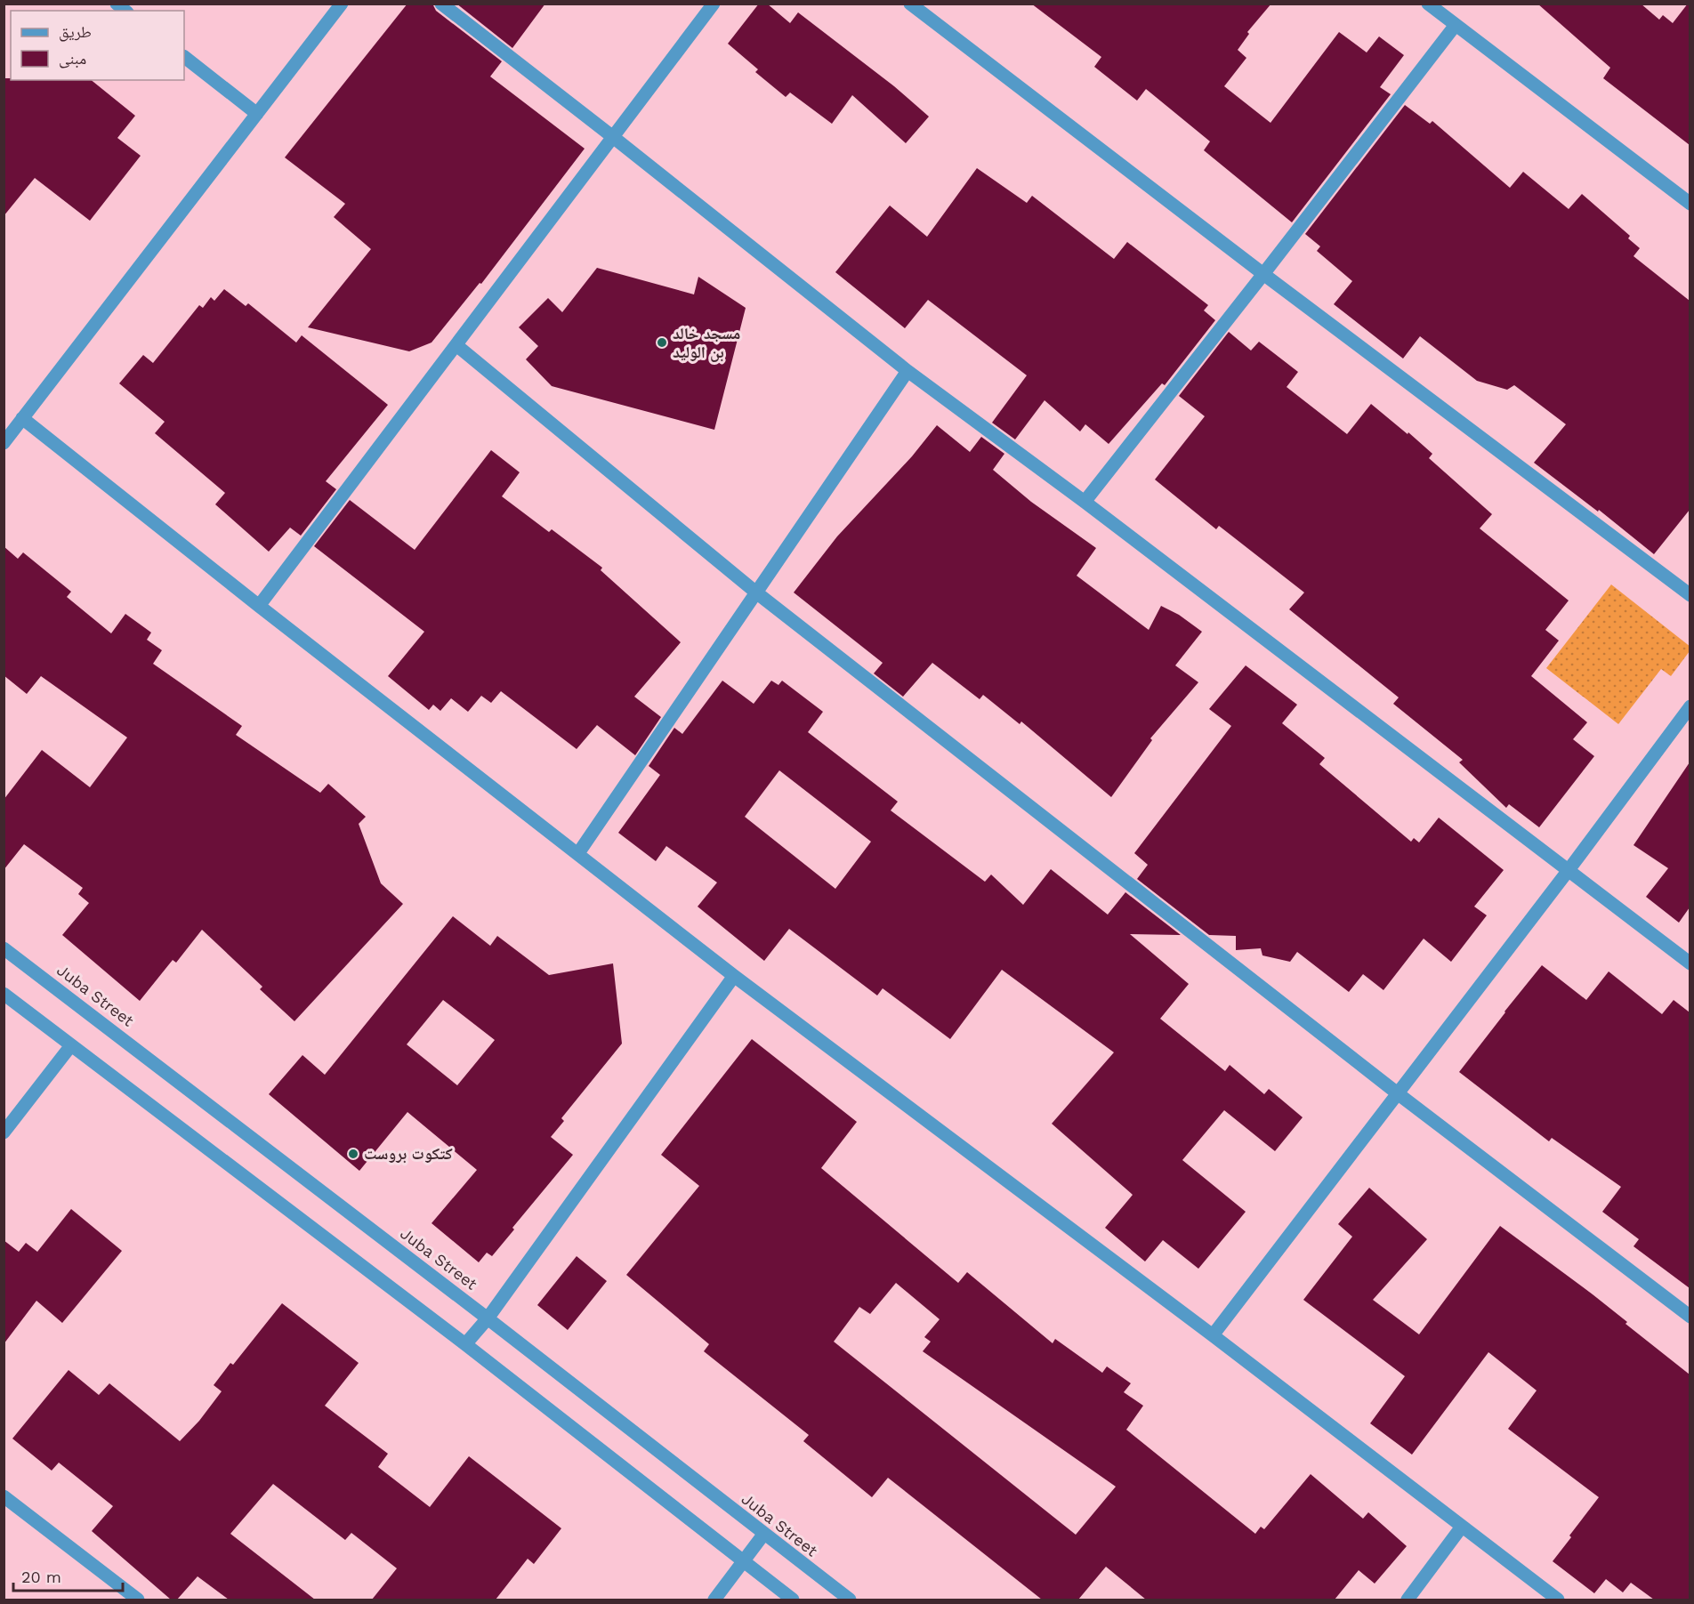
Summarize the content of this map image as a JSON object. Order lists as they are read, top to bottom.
{
  "streets": {
    "street": ["Juba Street"]
  },
  "places": ["مسجد خالد بن الوليد", "كتكوت بروست"],
  "legend": ["طريق", "مبنى"],
  "scale_bar": "20 m"
}
